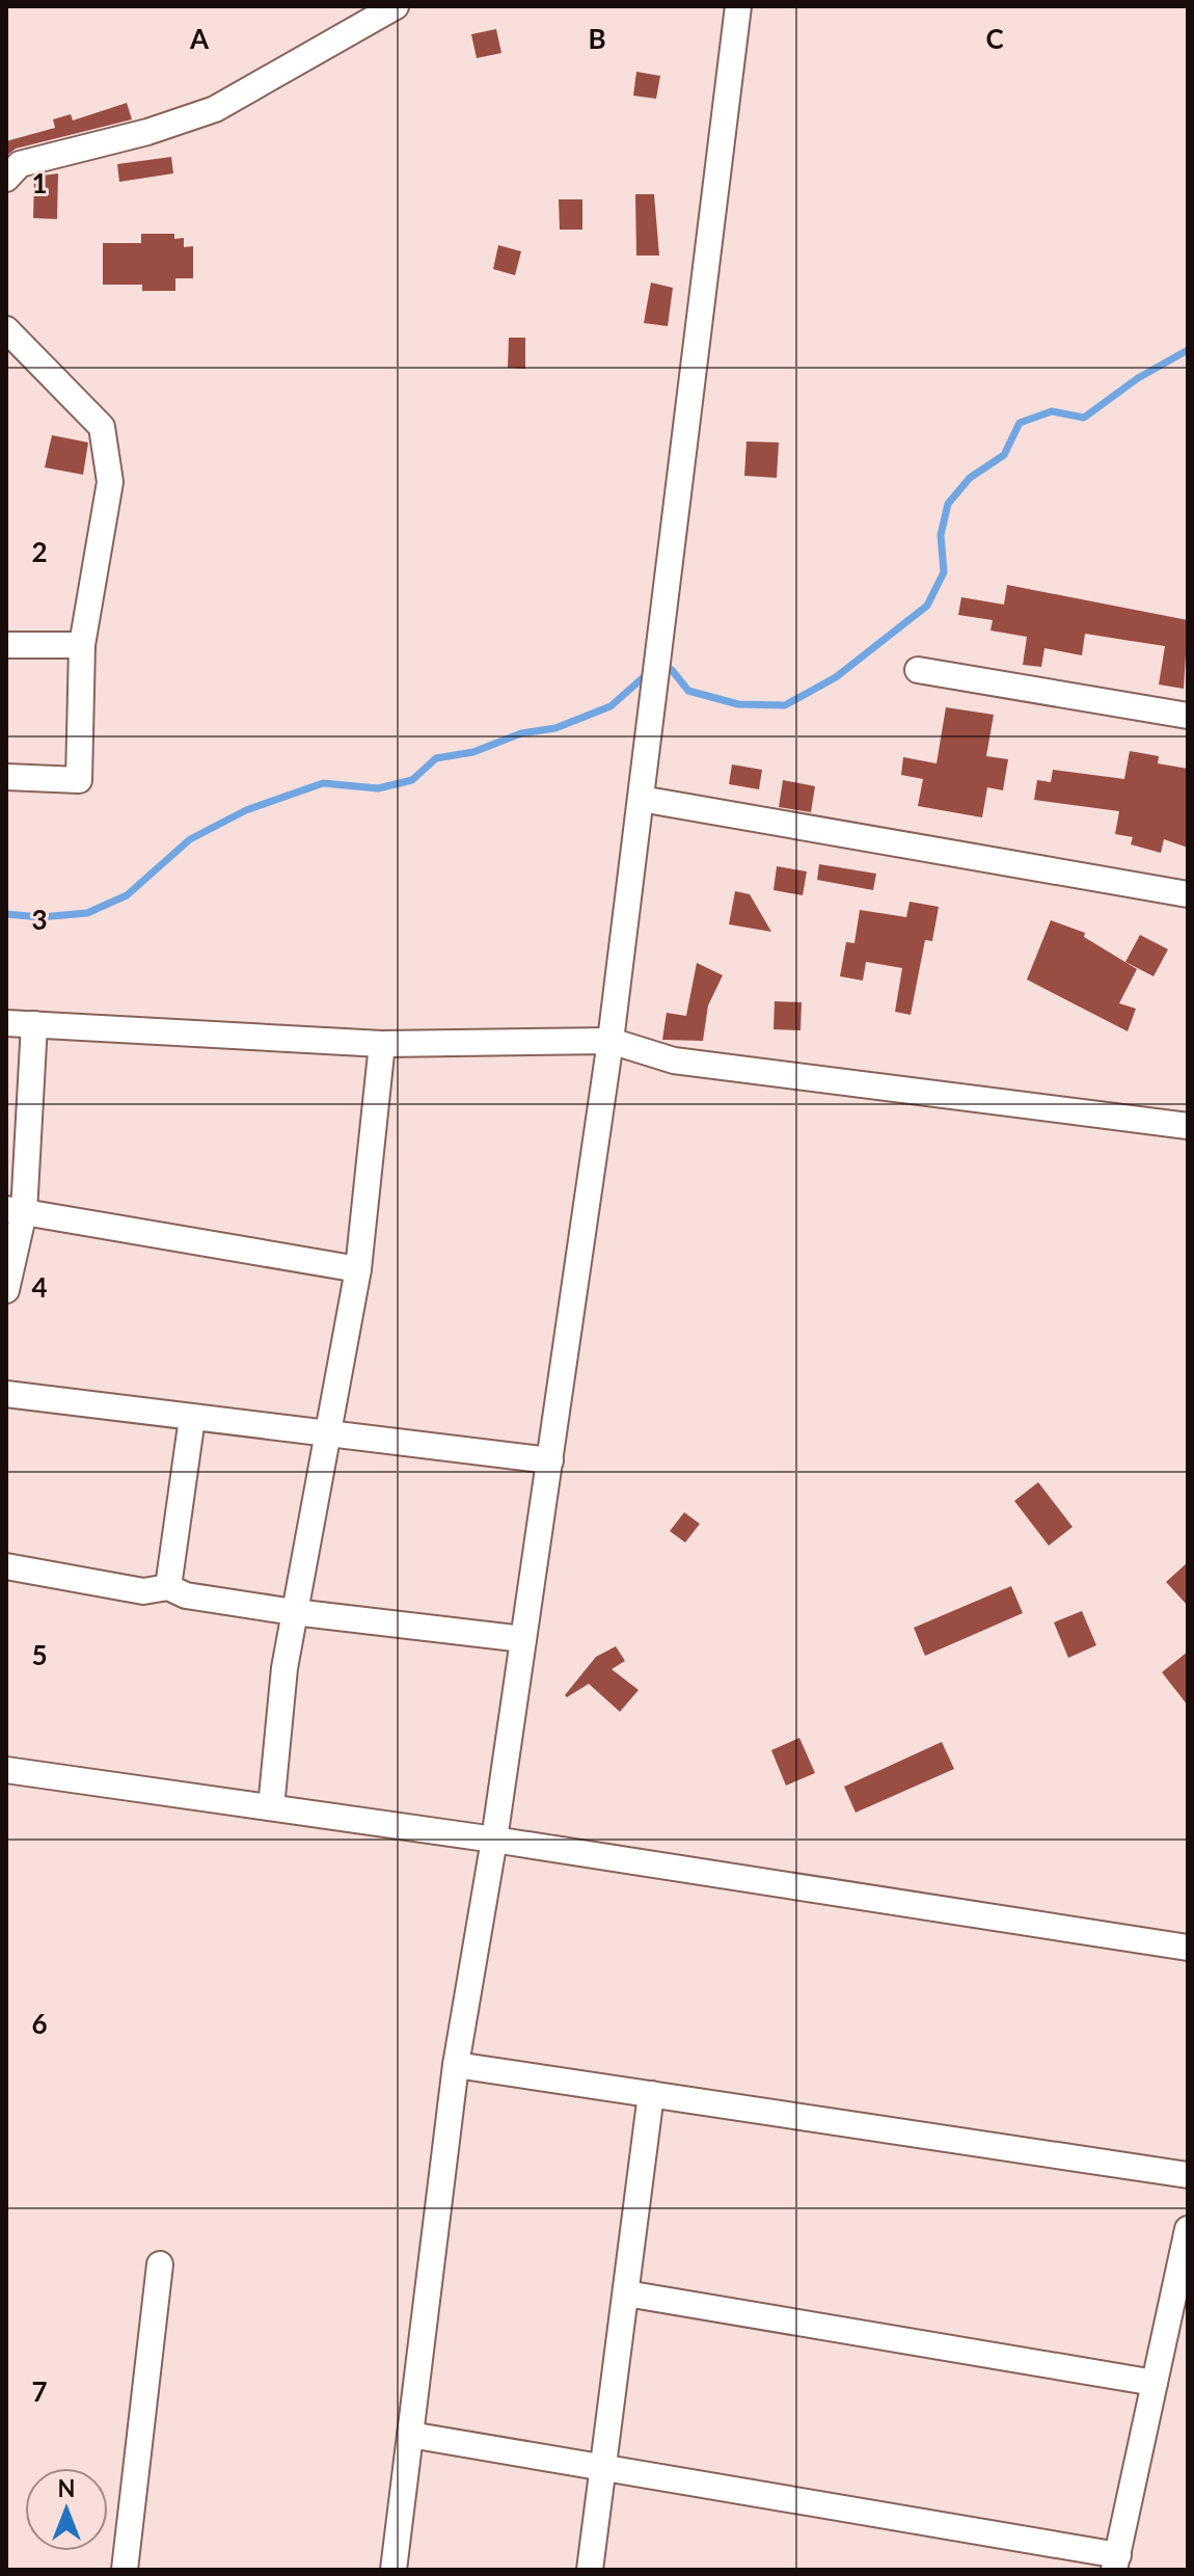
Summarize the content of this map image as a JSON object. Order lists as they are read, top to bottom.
{
  "north": "top",
  "grid": {
    "columns": ["A", "B", "C"],
    "rows": [
      "1",
      "2",
      "3",
      "4",
      "5",
      "6",
      "7"
    ]
  }
}
